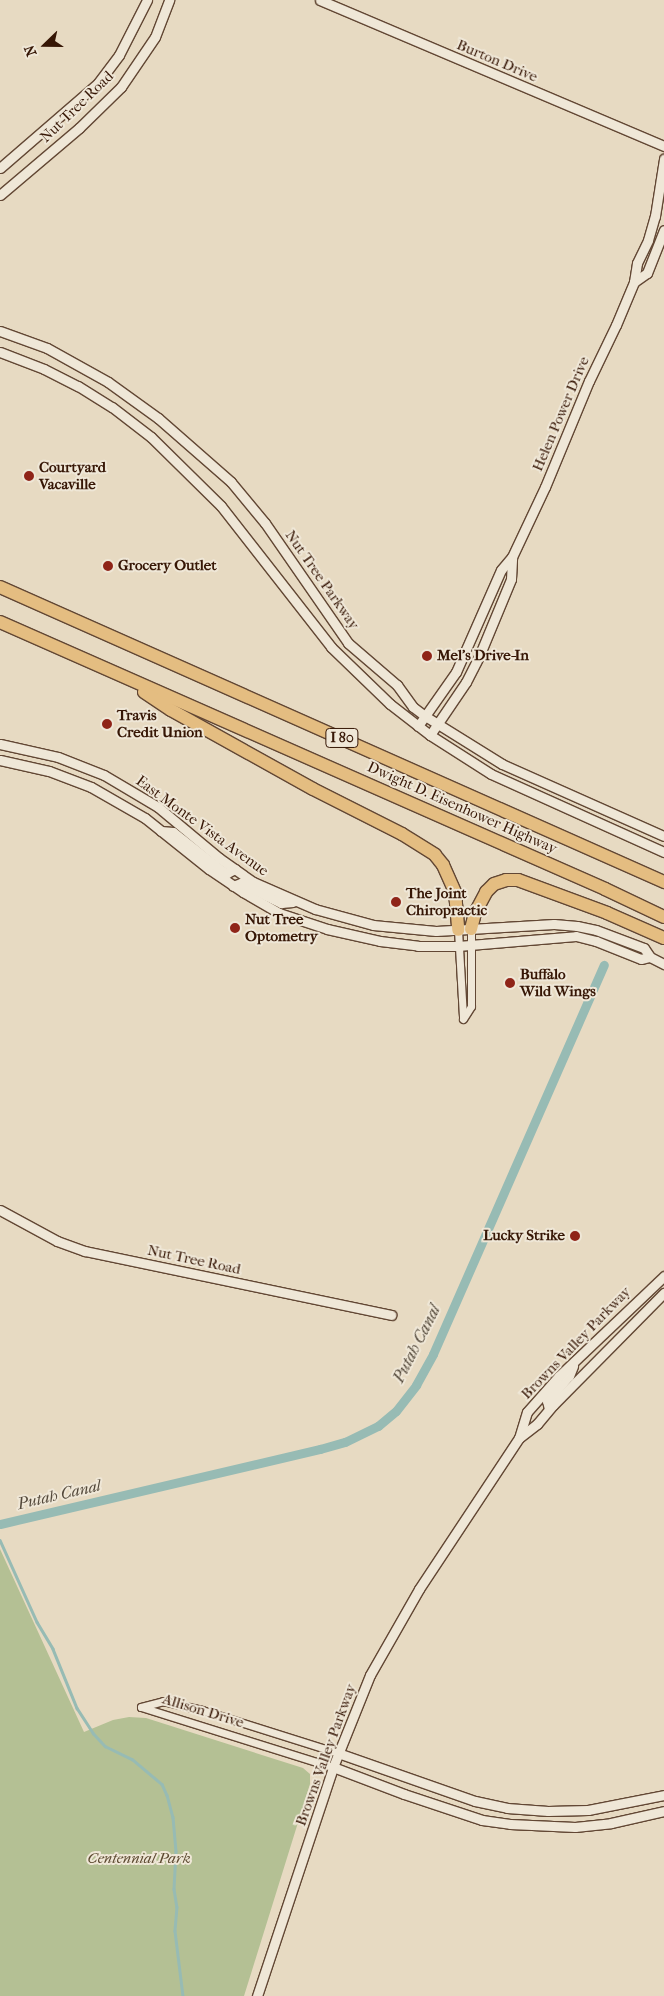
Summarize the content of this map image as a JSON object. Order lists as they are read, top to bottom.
{
  "streets": {
    "highway": ["I 80", "Dwight D. Eisenhower Highway"],
    "main road": [
      "Burton Drive",
      "Nut Tree Road",
      "Helen Power Drive",
      "Nut Tree Parkway",
      "East Monte Vista Avenue",
      "Browns Valley Parkway",
      "Allison Drive"
    ]
  },
  "crossings": [
    ["Helen Power Drive", "Nut Tree Parkway"],
    ["Browns Valley Parkway", "Allison Drive"]
  ],
  "water": ["Putah Canal"],
  "parks": ["Centennial Park"],
  "places": [
    "Courtyard Vacaville",
    "Grocery Outlet",
    "Mel's Drive-In",
    "Travis Credit Union",
    "The Joint Chiropractic",
    "Nut Tree Optometry",
    "Buffalo Wild Wings",
    "Lucky Strike"
  ],
  "north": "left"
}
